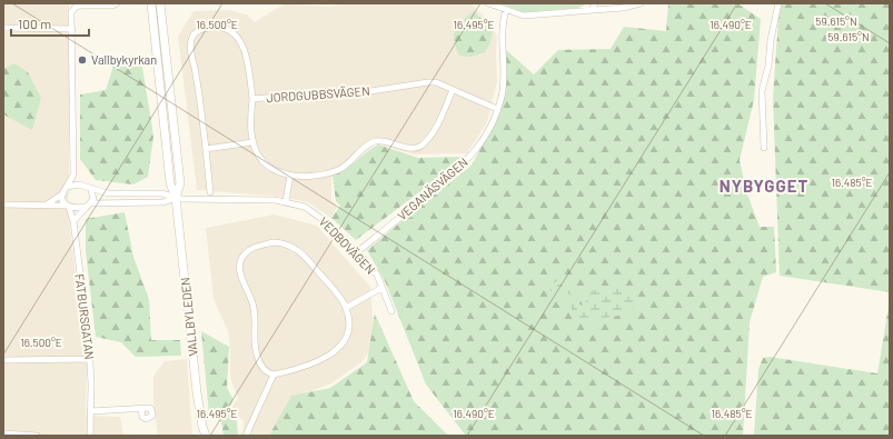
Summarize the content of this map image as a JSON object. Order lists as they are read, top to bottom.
{
  "streets": {
    "main road": ["VALLBYLEDEN"],
    "street": [
      "JORDGUBBSVÄGEN",
      "VEGANÄSVÄGEN",
      "VEDBOVÄGEN",
      "FATBURSGATAN"
    ]
  },
  "crossings": [
    ["JORDGUBBSVÄGEN", "VEGANÄSVÄGEN"],
    ["VEGANÄSVÄGEN", "VEDBOVÄGEN"],
    ["VEDBOVÄGEN", "VALLBYLEDEN"]
  ],
  "districts": ["NYBYGGET"],
  "places": ["Vallbykyrkan"],
  "scale_bar": "100 m",
  "coordinates": [
    "59.615°N",
    "16.500°E",
    "16.495°E",
    "16.490°E",
    "16.485°E"
  ]
}
